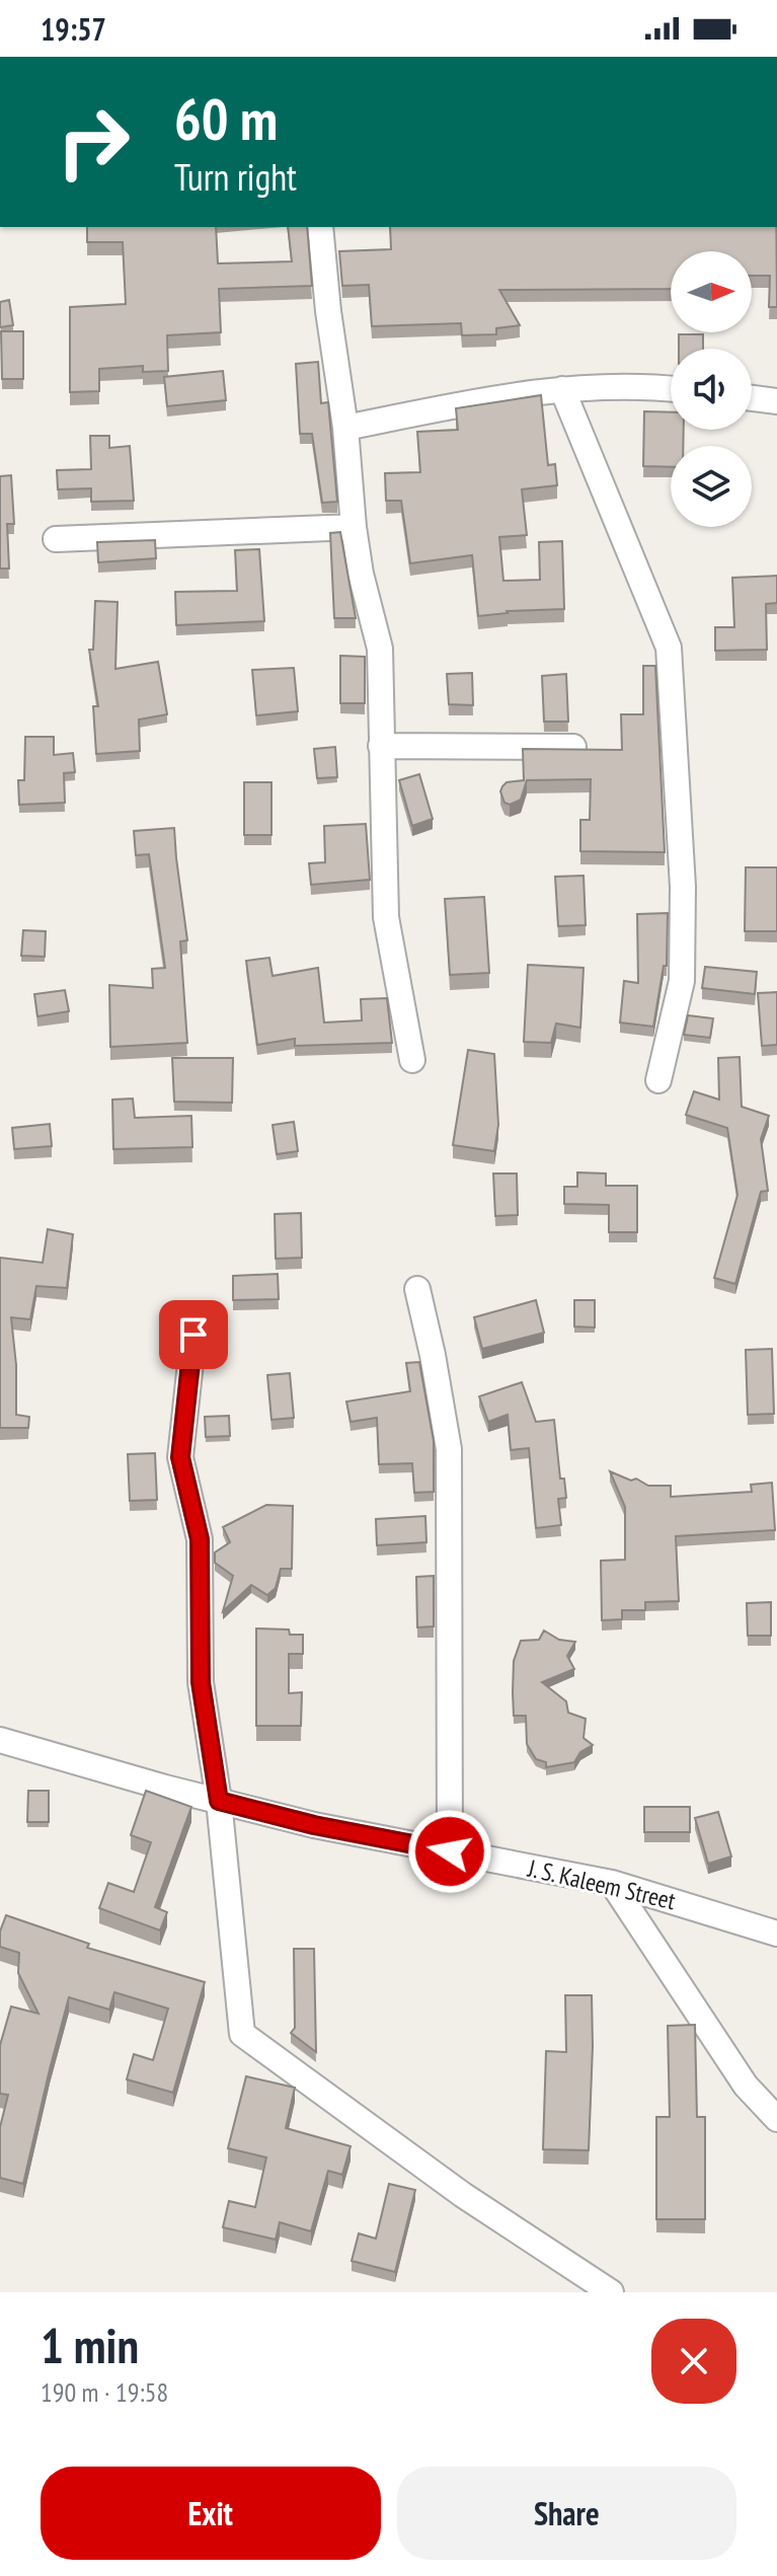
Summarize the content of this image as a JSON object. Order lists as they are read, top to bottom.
{
  "streets": {
    "street": ["J. S. Kaleem Street"]
  },
  "north": "right",
  "page": {
    "status": "19:57",
    "turn": ["60 m", "Turn right"],
    "heading": ["1 min", "190 m · 19:58"],
    "buttons": ["Exit", "Share"]
  }
}
